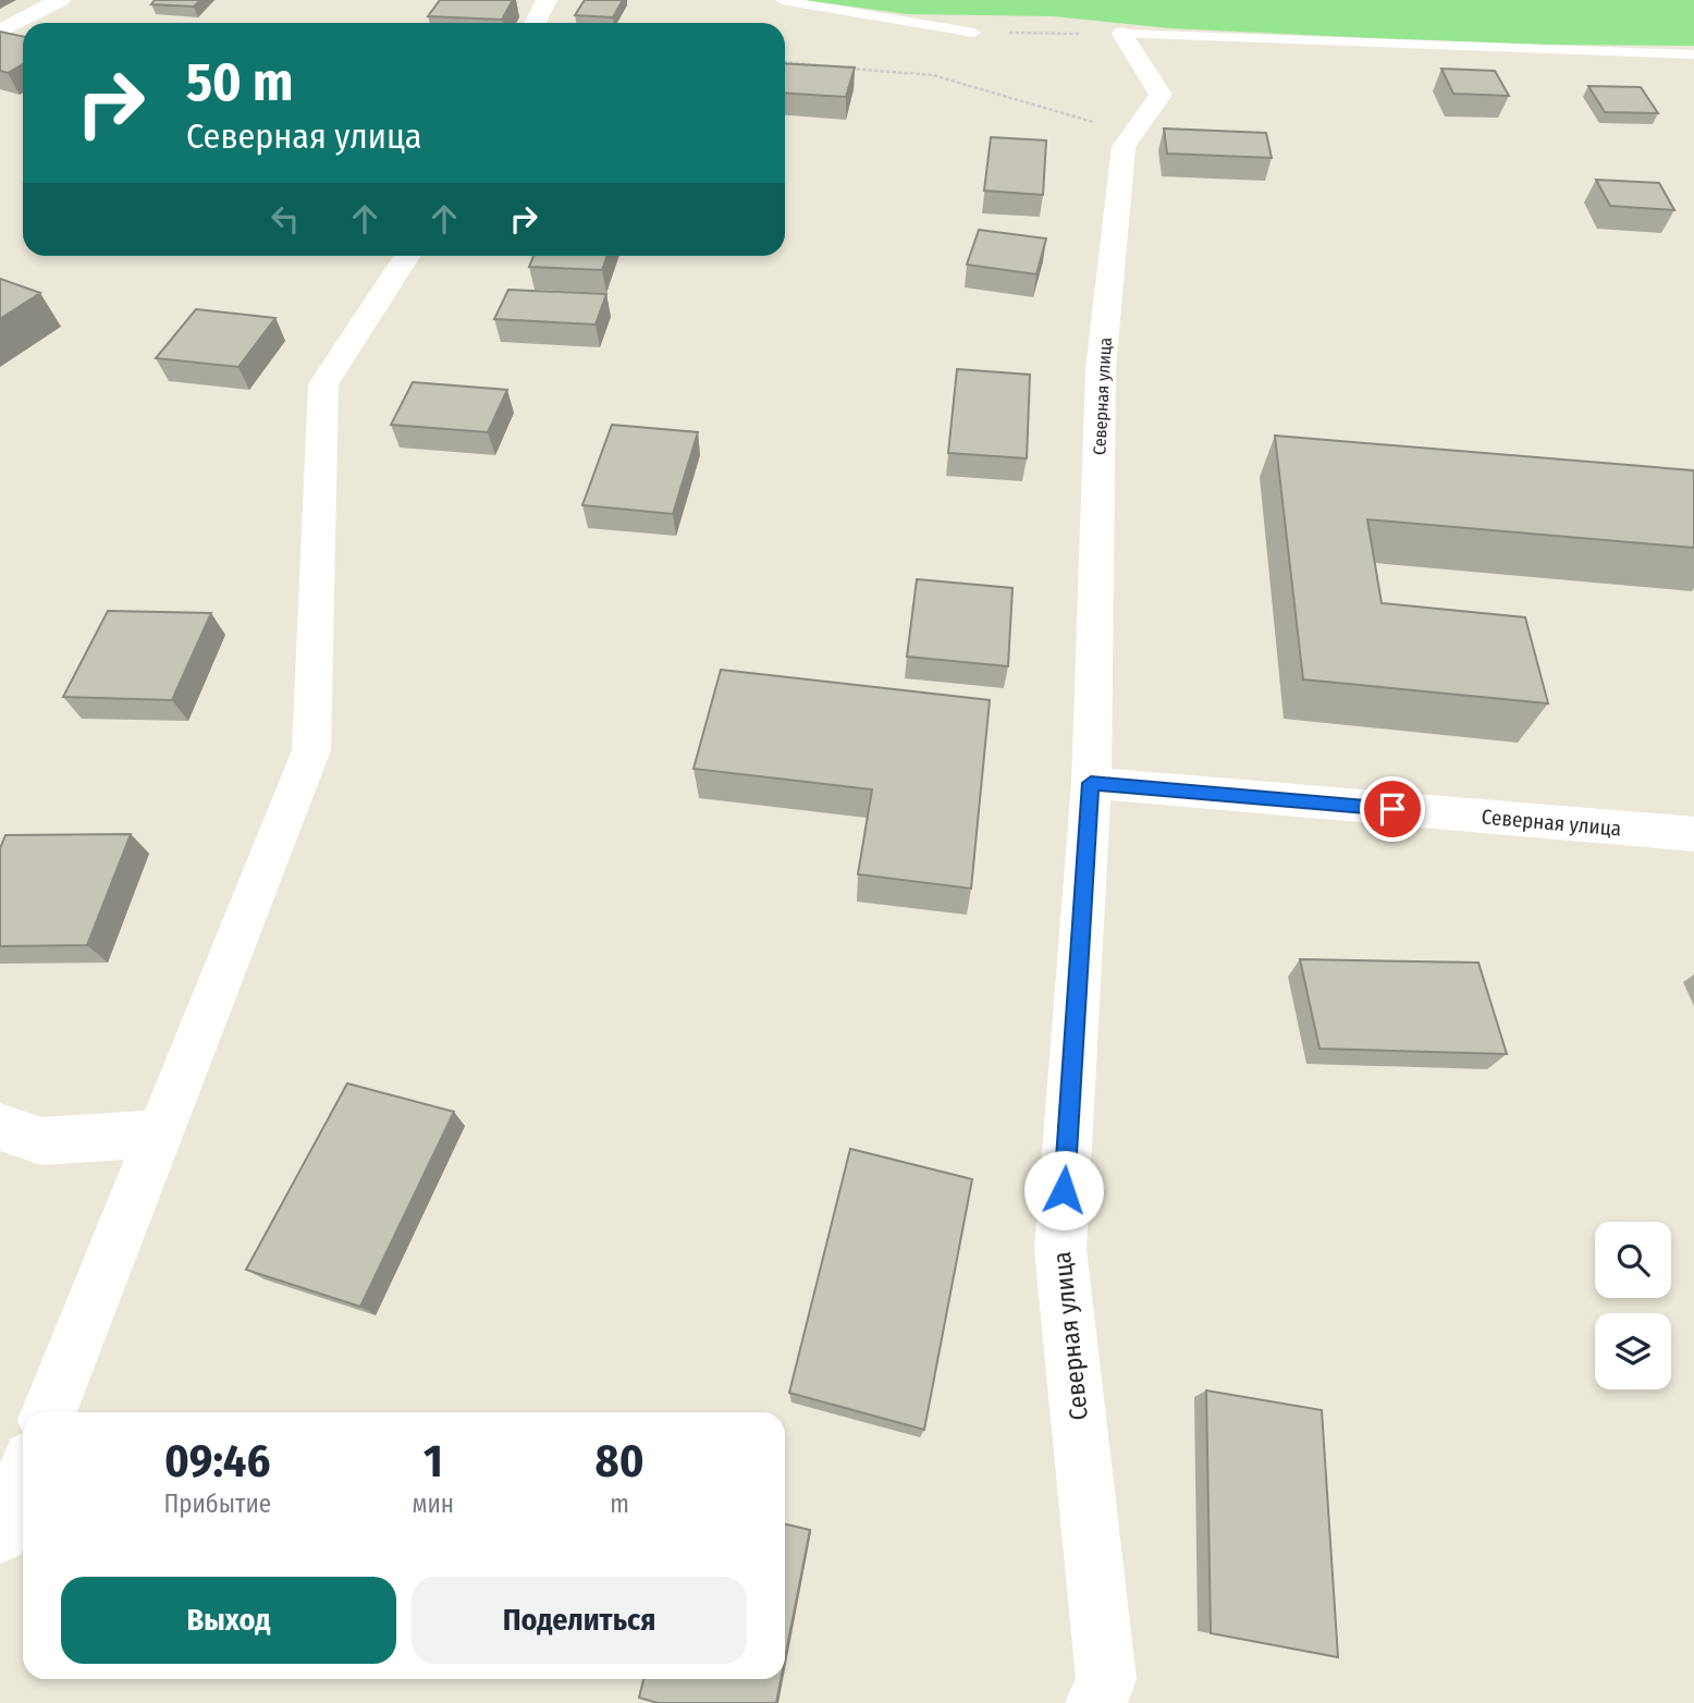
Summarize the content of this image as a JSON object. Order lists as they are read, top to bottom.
{
  "streets": {
    "street": ["Северная улица"]
  },
  "page": {
    "turn": ["50 m", "Северная улица"],
    "eta": [
      "09:46",
      "Прибытие",
      "1",
      "мин",
      "80",
      "m"
    ],
    "buttons": ["Выход", "Поделиться"]
  }
}
